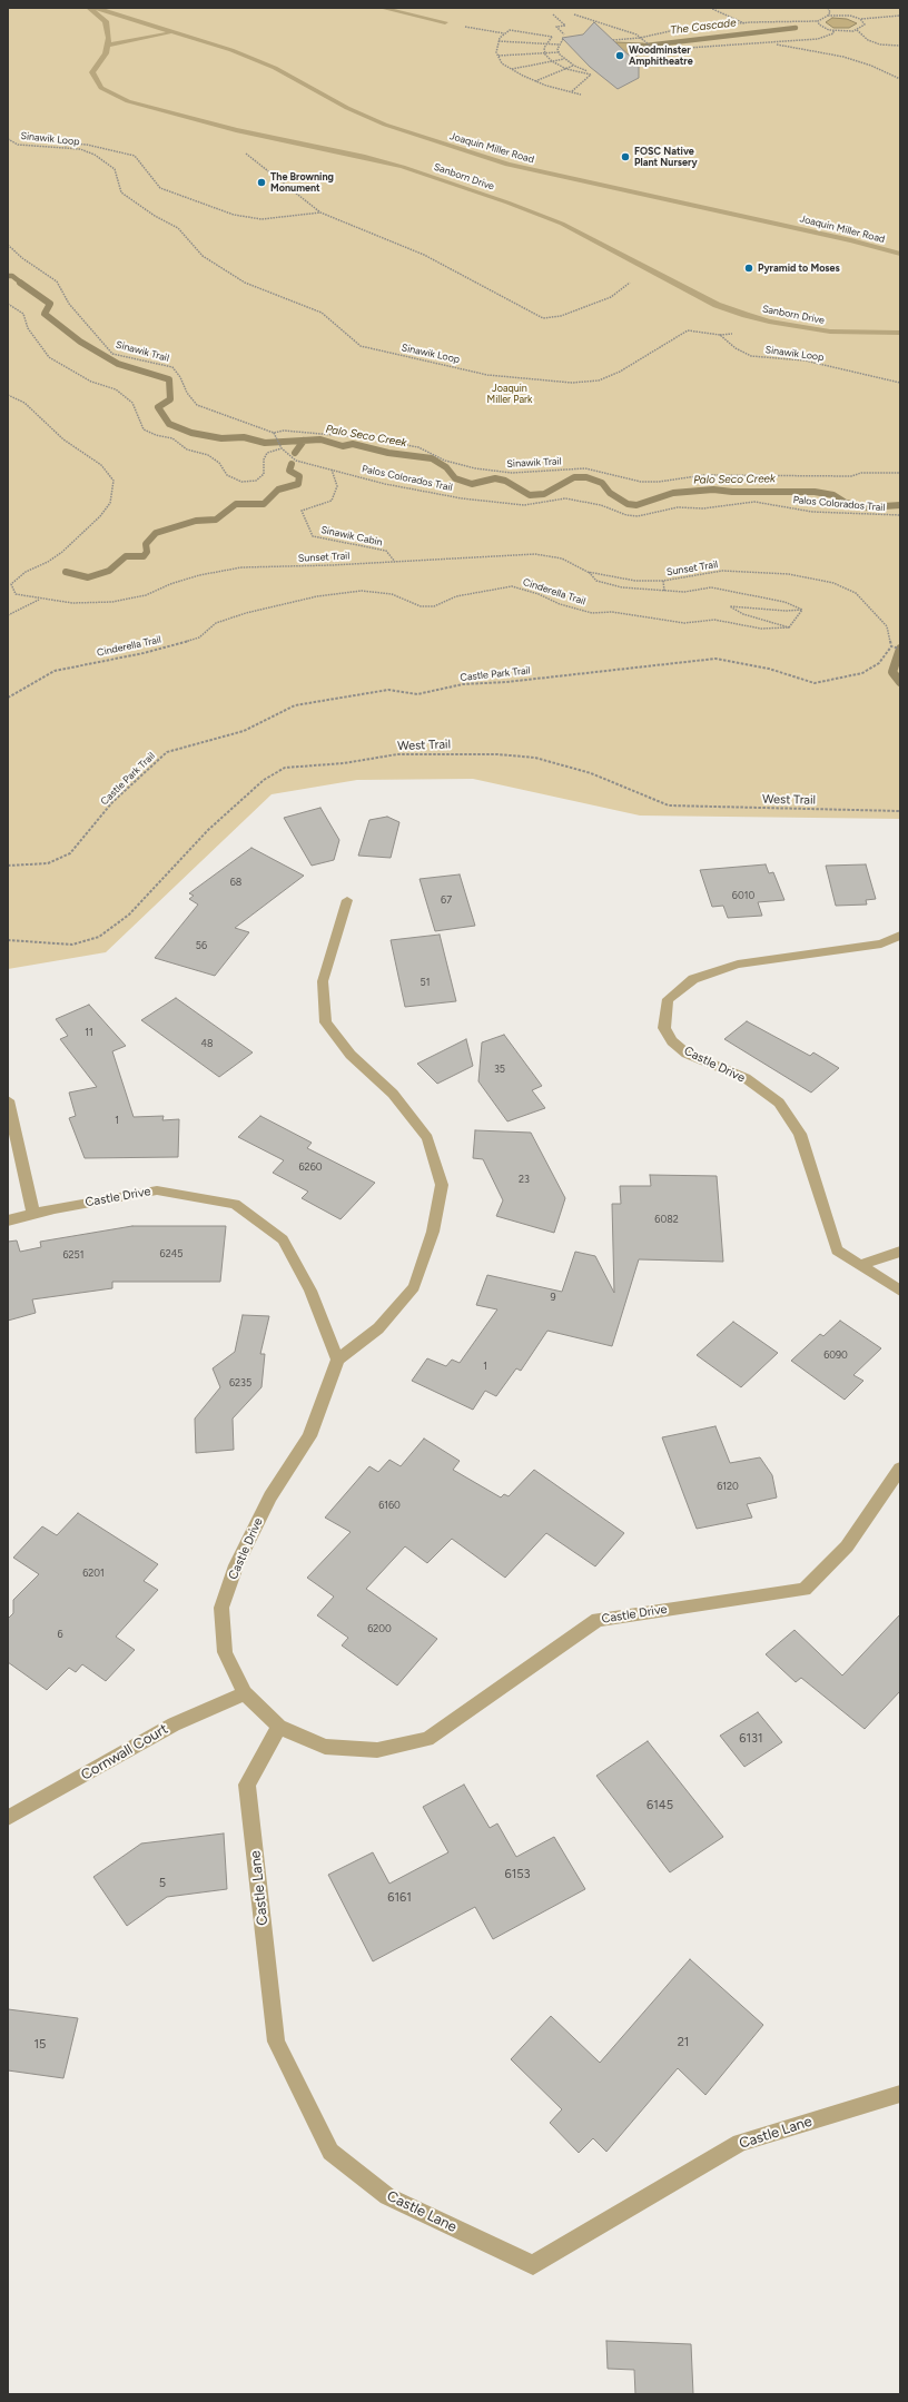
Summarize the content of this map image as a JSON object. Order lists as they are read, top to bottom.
{
  "streets": {
    "street": [
      "Joaquin Miller Road",
      "Sanborn Drive",
      "Castle Drive",
      "Cornwall Court",
      "Castle Lane"
    ],
    "path": [
      "Sinawik Loop",
      "Sinawik Trail",
      "Palos Colorados Trail",
      "Sinawik Cabin",
      "Sunset Trail",
      "Cinderella Trail",
      "Castle Park Trail",
      "West Trail"
    ]
  },
  "crossings": [
    ["Palos Colorados Trail", "Sinawik Cabin"],
    ["Sinawik Cabin", "Sunset Trail"],
    ["Sunset Trail", "Castle Park Trail"],
    ["Castle Drive", "Cornwall Court"],
    ["Castle Drive", "Castle Lane"]
  ],
  "water": ["The Cascade", "Palo Seco Creek"],
  "parks": ["Joaquin Miller Park"],
  "places": [
    "Woodminster Amphitheatre",
    "FOSC Native Plant Nursery",
    "The Browning Monument",
    "Pyramid to Moses"
  ],
  "house_numbers": [
    "68",
    "6010",
    "67",
    "56",
    "51",
    "11",
    "48",
    "35",
    "1",
    "6260",
    "23",
    "6082",
    "6245",
    "6251",
    "9",
    "6090",
    "1",
    "6235",
    "6120",
    "6160",
    "6201",
    "6200",
    "6",
    "6131",
    "6145",
    "6153",
    "5",
    "6161",
    "21",
    "15"
  ]
}
